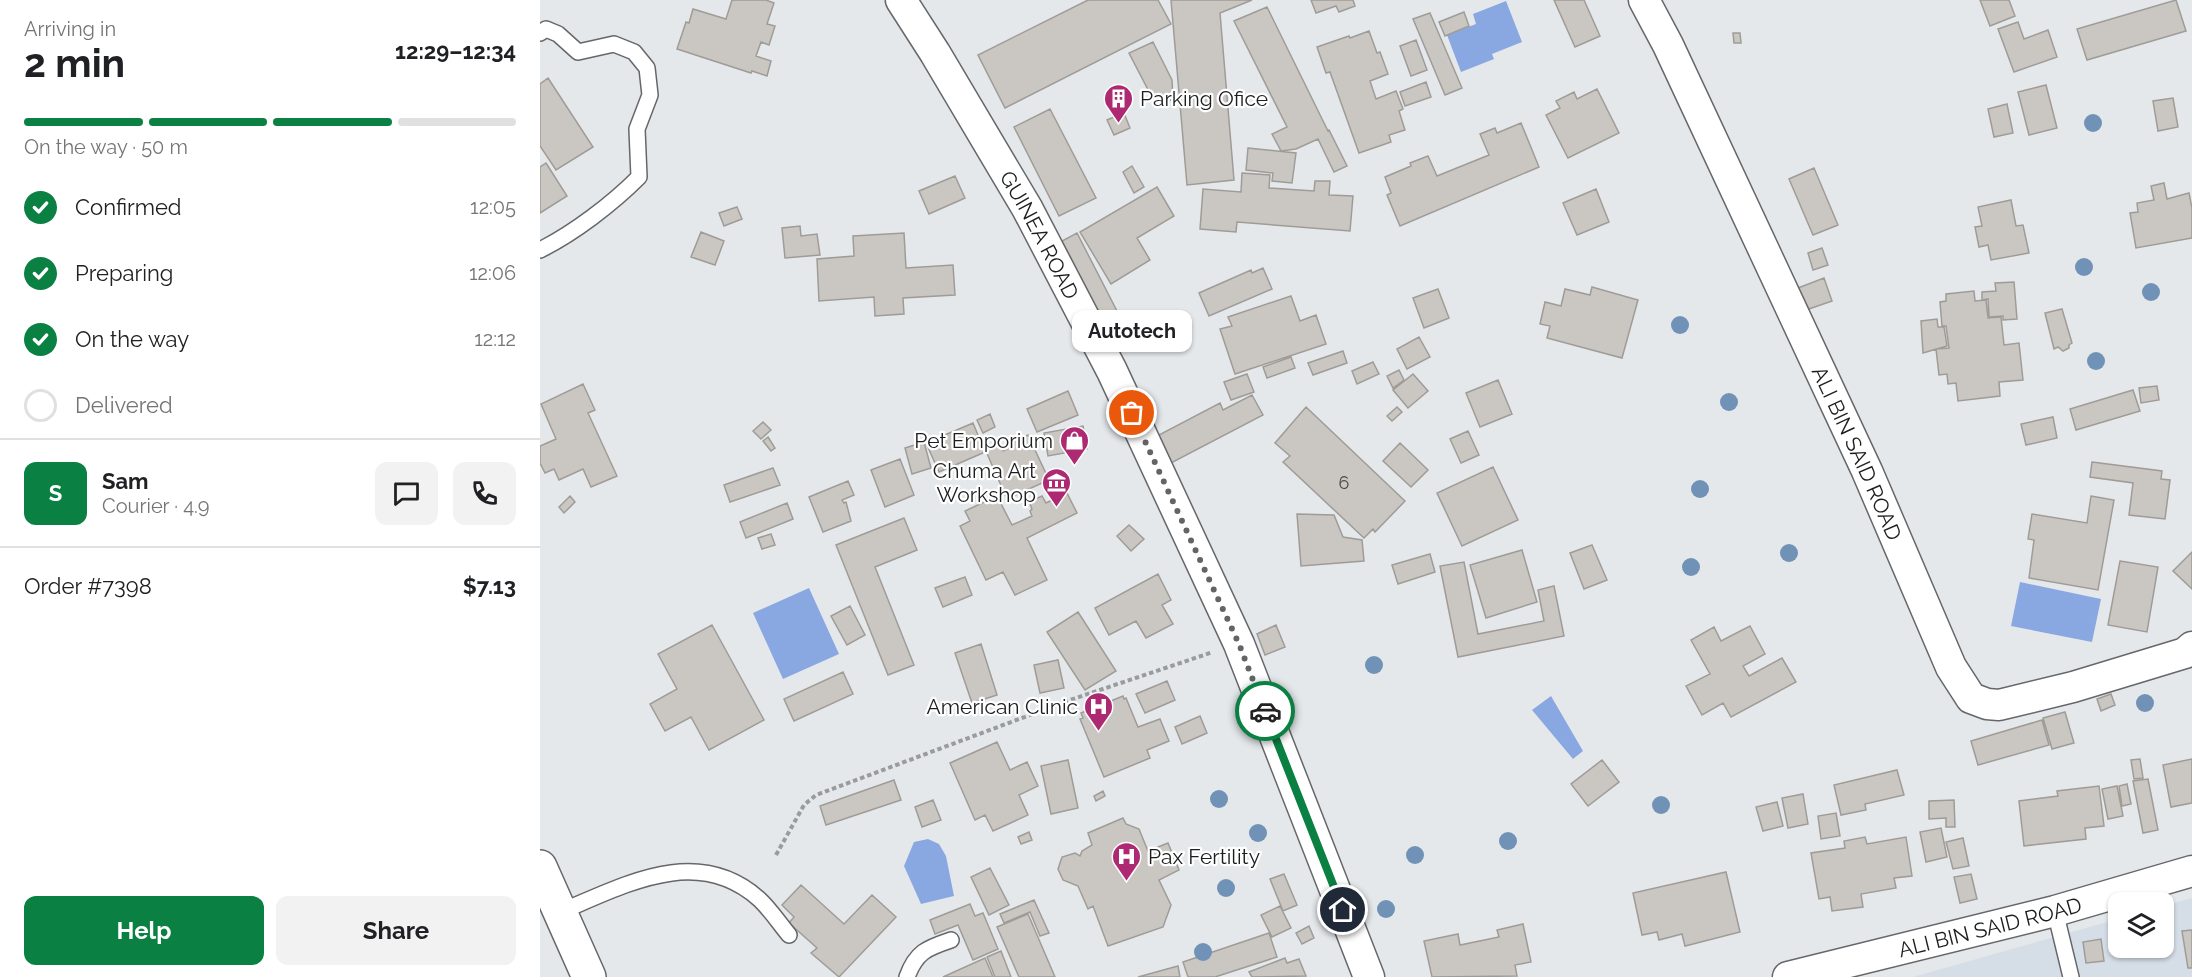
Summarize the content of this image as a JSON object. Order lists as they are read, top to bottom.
{
  "streets": {
    "street": ["GUINEA ROAD", "ALI BIN SAID ROAD"]
  },
  "places": {
    "building": ["Parking Ofice"],
    "other": ["Autotech"],
    "shop": ["Pet Emporium"],
    "museum": ["Chuma Art Workshop"],
    "hospital": ["American Clinic", "Pax Fertility"]
  },
  "house_numbers": ["6"],
  "page": {
    "heading": ["2 min", "Arriving in", "12:29–12:34"],
    "panel": [
      "Sam",
      "Courier · 4.9",
      "Order #7398",
      "$7.13"
    ],
    "bar": "On the way · 50 m",
    "list": [
      ["Confirmed", "12:05"],
      ["Preparing", "12:06"],
      ["On the way", "12:12"],
      "Delivered"
    ],
    "bubble": "Autotech",
    "round": "S",
    "buttons": ["Help", "Share"]
  }
}
